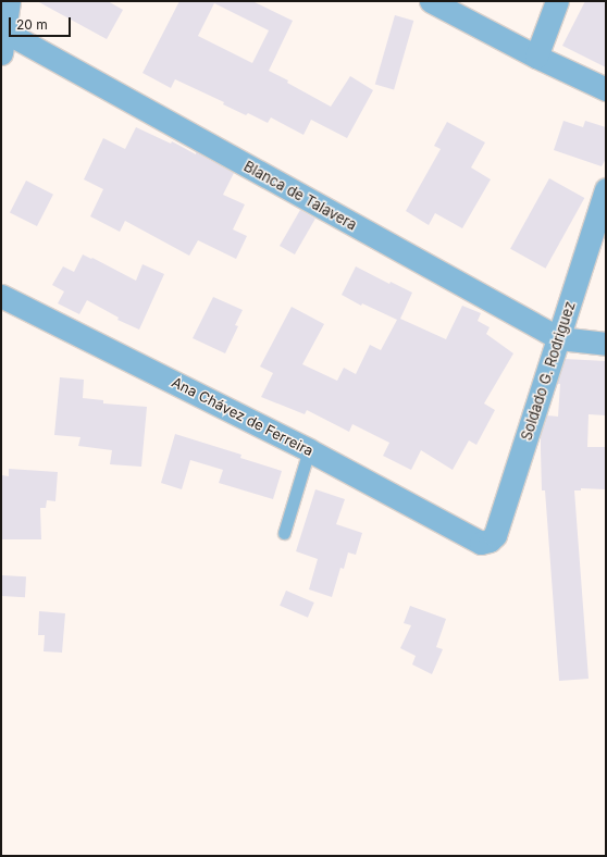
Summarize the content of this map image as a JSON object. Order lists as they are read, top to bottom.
{
  "streets": {
    "street": ["Blanca de Talavera", "Soldado G. Rodriguez", "Ana Chávez de Ferreira"]
  },
  "crossings": [
    ["Blanca de Talavera", "Soldado G. Rodriguez"],
    ["Soldado G. Rodriguez", "Ana Chávez de Ferreira"]
  ],
  "scale_bar": "20 m"
}
